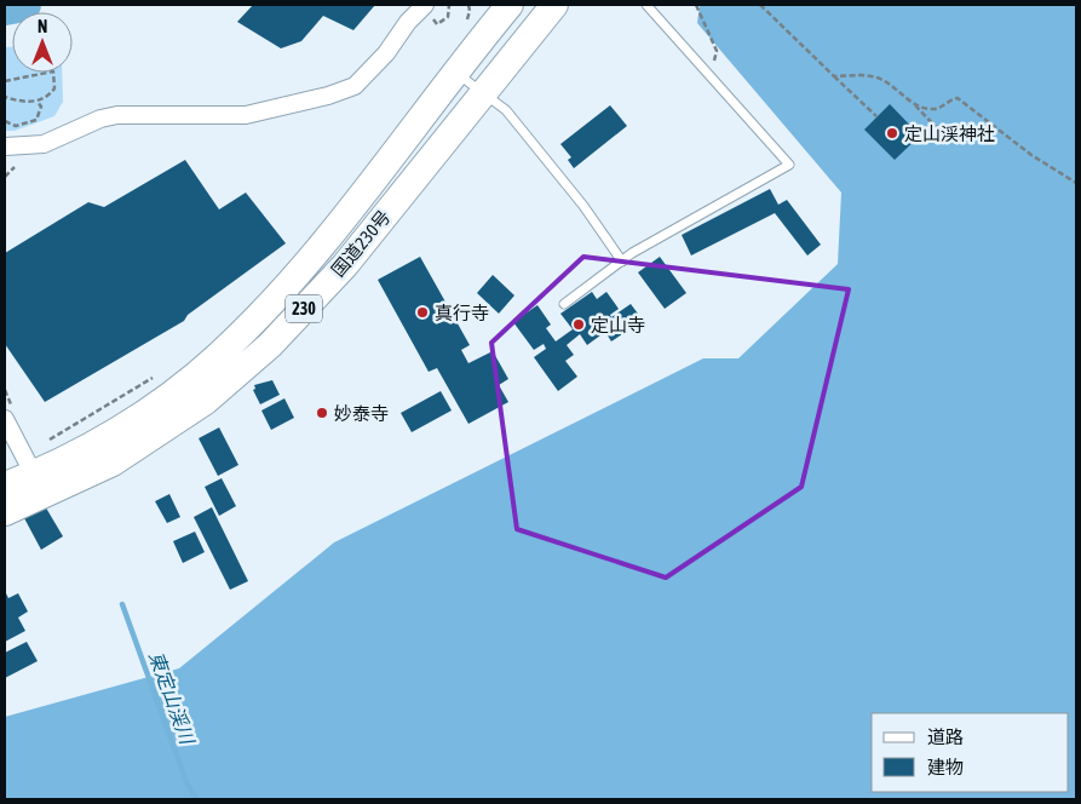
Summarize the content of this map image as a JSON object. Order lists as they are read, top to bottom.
{
  "streets": {
    "highway": ["国道230号", "230"]
  },
  "water": ["東定山渓川"],
  "places": [
    "定山渓神社",
    "真行寺",
    "定山寺",
    "妙泰寺"
  ],
  "legend": ["道路", "建物"],
  "north": "top"
}
